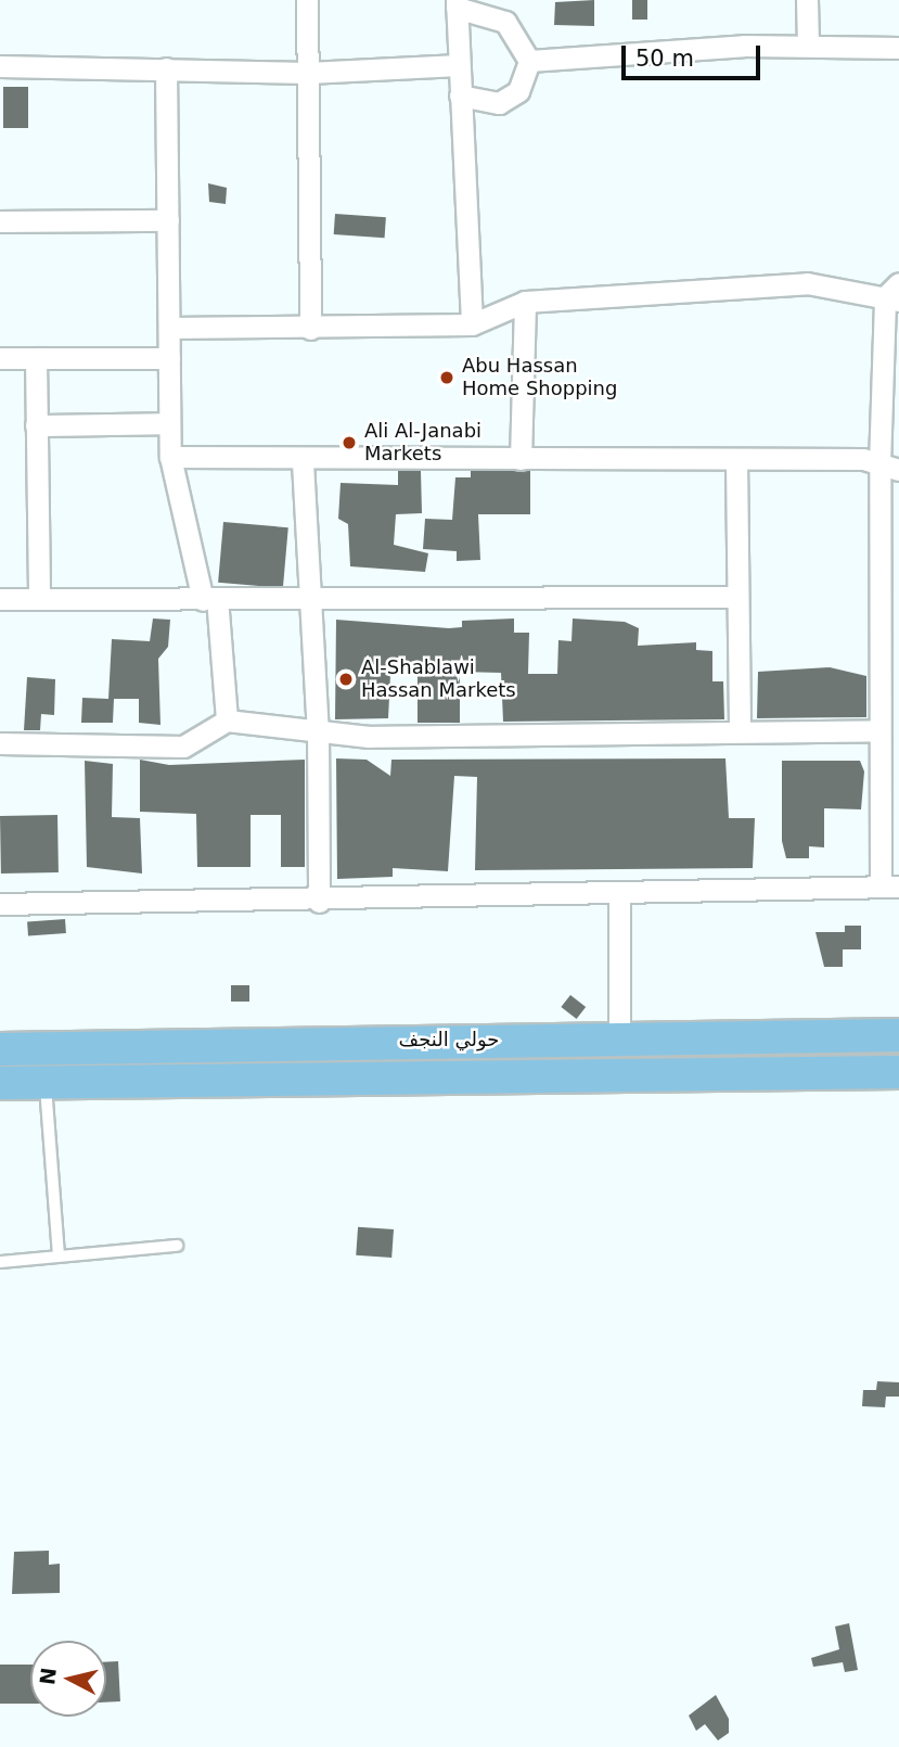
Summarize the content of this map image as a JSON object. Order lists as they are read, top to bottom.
{
  "streets": {
    "main road": ["حولي النجف"]
  },
  "places": ["Abu Hassan Home Shopping", "Ali Al-Janabi Markets", "Al-Shablawi Hassan Markets"],
  "scale_bar": "50 m",
  "north": "left"
}
